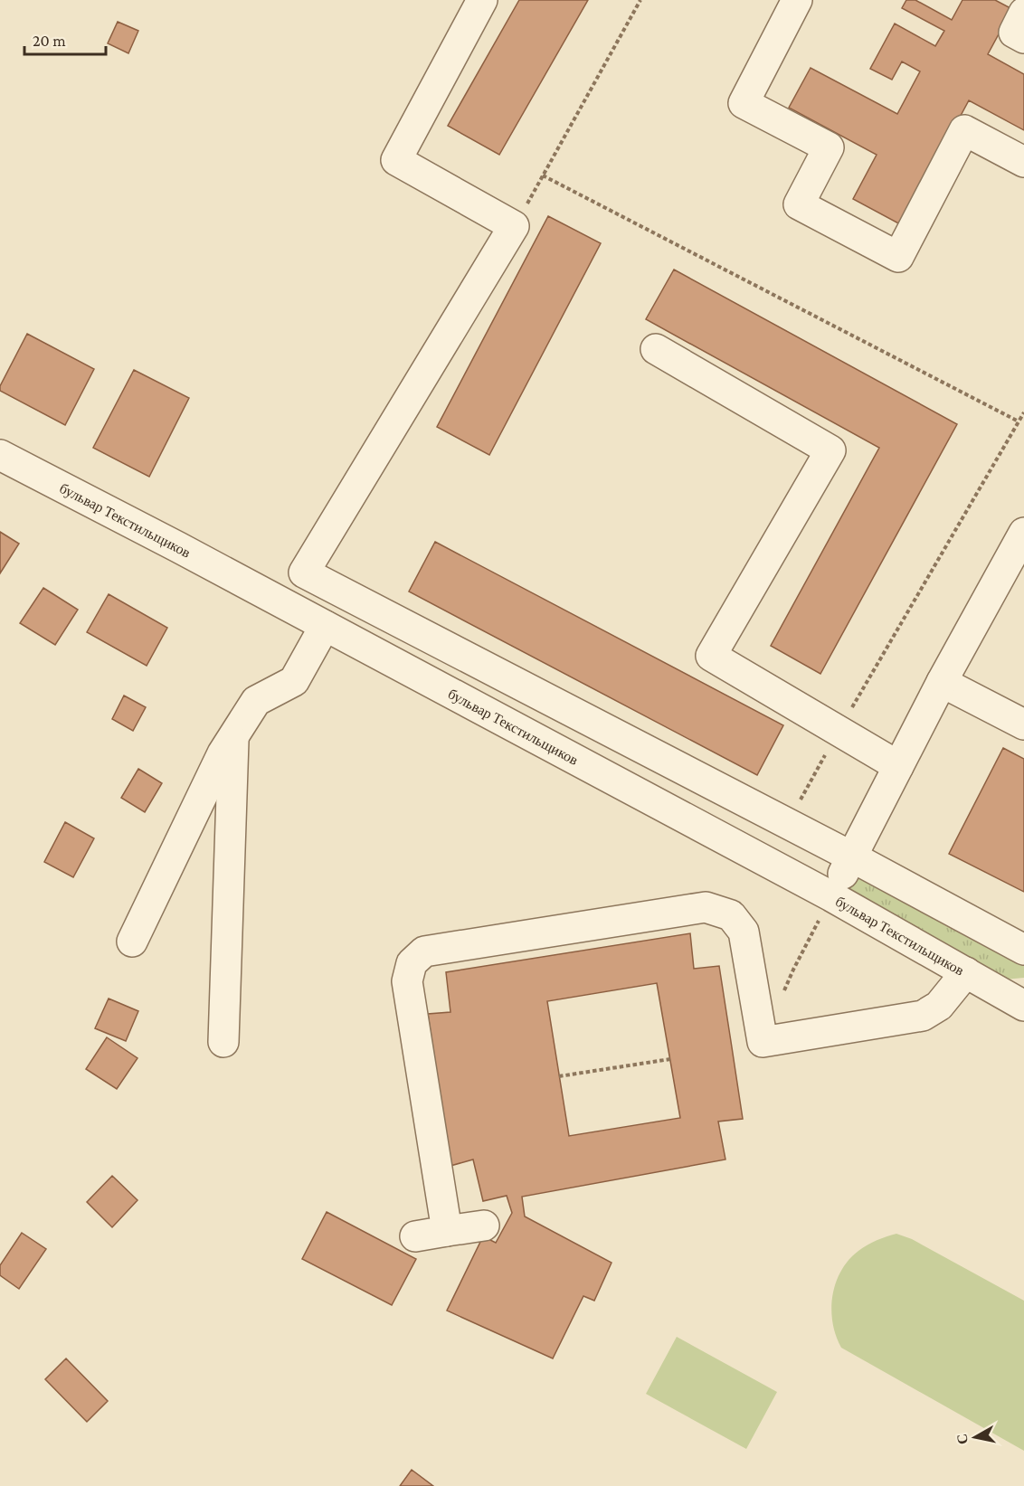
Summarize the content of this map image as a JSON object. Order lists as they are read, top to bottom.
{
  "streets": {
    "street": ["бульвар Текстильщиков"]
  },
  "scale_bar": "20 m",
  "north": "left"
}
